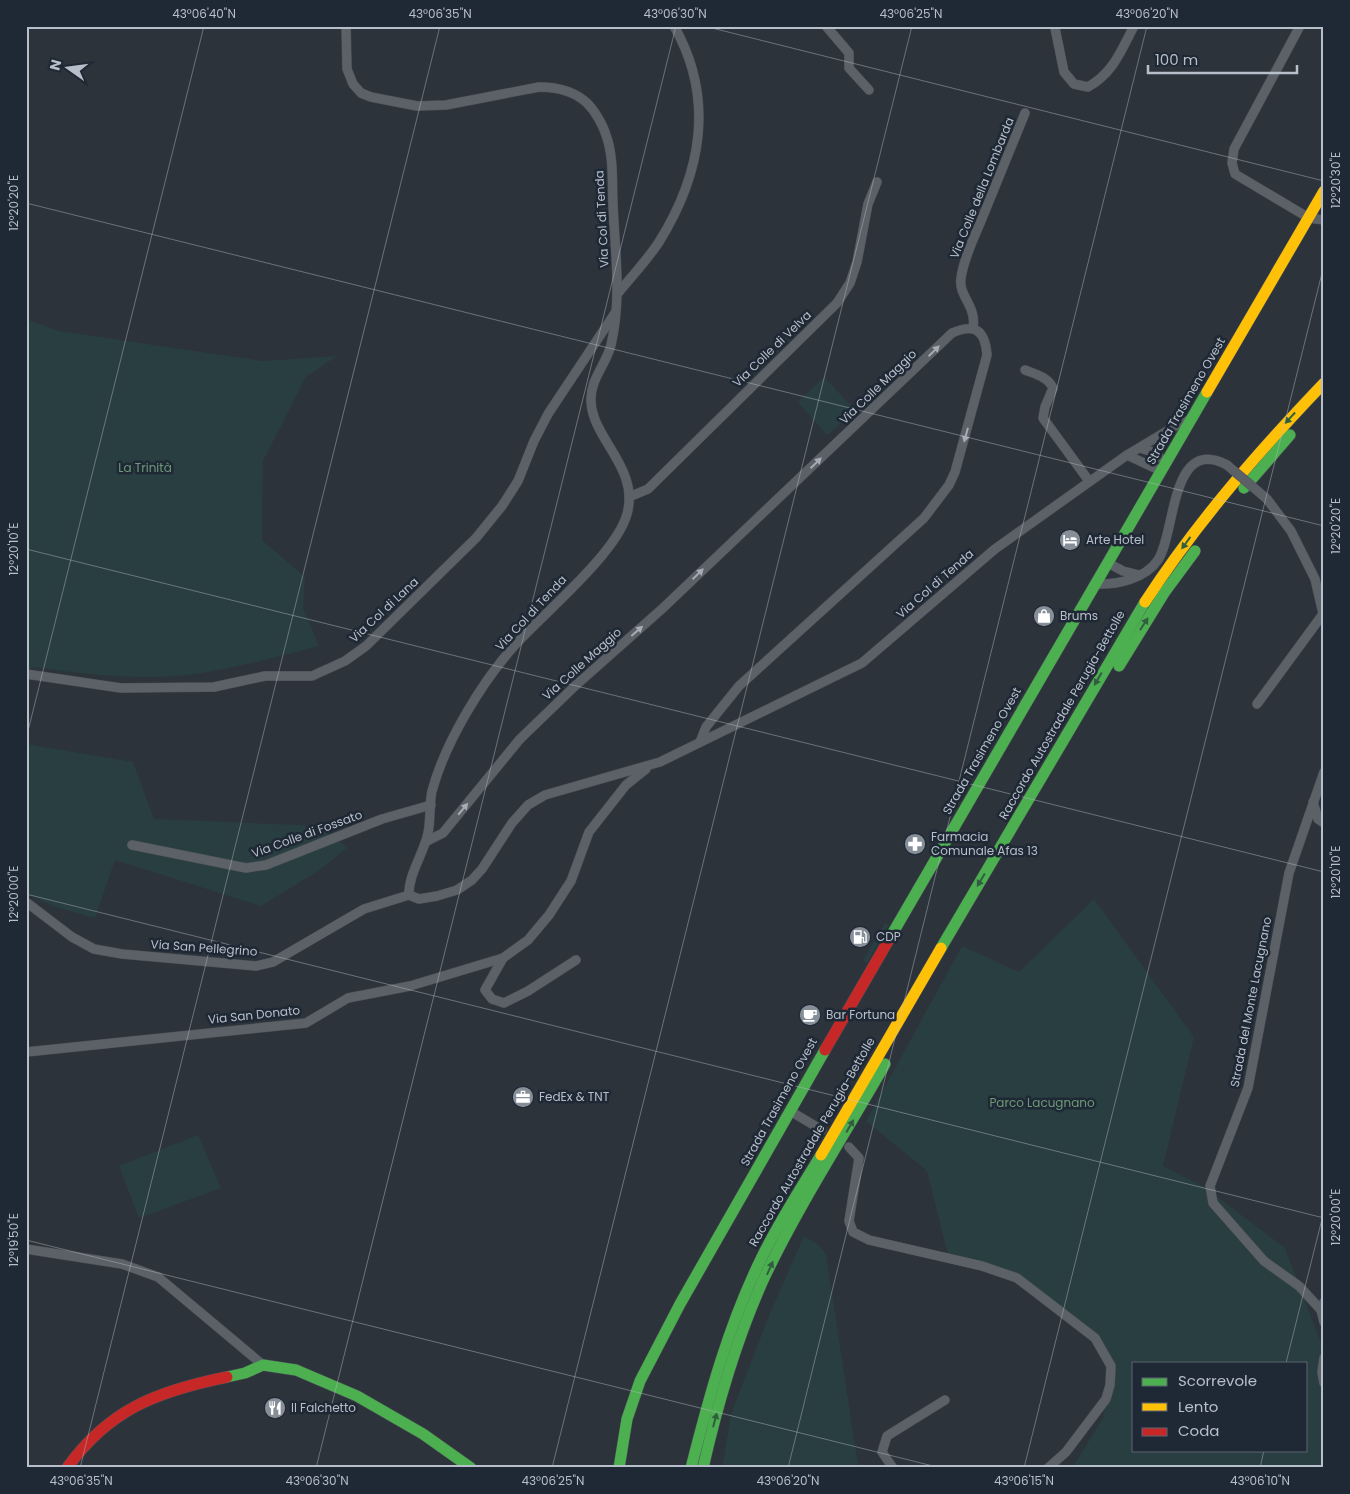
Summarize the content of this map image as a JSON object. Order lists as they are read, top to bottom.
{
  "streets": {
    "main road": ["Strada Trasimeno Ovest", "Raccordo Autostradale Perugia-Bettolle"],
    "street": [
      "Via Colle della Lombarda",
      "Via Col di Tenda",
      "Via Colle di Velva",
      "Via Colle Maggio",
      "Via Col di Lana",
      "Via Colle di Fossato",
      "Via San Pellegrino",
      "Strada del Monte Lacugnano",
      "Via San Donato"
    ]
  },
  "crossings": [
    ["Via Colle della Lombarda", "Via Colle Maggio"],
    ["Via Col di Tenda", "Via Colle di Velva"],
    ["Via Col di Tenda", "Via Colle Maggio"],
    ["Via Col di Tenda", "Strada Trasimeno Ovest"],
    ["Via Col di Tenda", "Via Col di Lana"],
    ["Via Col di Tenda", "Via Colle di Fossato"],
    ["Via Col di Tenda", "Via San Pellegrino"],
    ["Via Col di Tenda", "Via San Donato"]
  ],
  "one_way": ["Via Colle Maggio"],
  "parks": ["La Trinità", "Parco Lacugnano"],
  "places": {
    "hotel": ["Arte Hotel"],
    "shop": ["Brums"],
    "pharmacy": ["Farmacia Comunale Afas 13"],
    "fuel station": ["CDP"],
    "cafe": ["Bar Fortuna"],
    "office": ["FedEx & TNT"],
    "restaurant": ["Il Falchetto"]
  },
  "legend": ["Scorrevole", "Lento", "Coda"],
  "scale_bar": "100 m",
  "north": "left",
  "coordinates": [
    "43°06'40\"N",
    "43°06'35\"N",
    "43°06'30\"N",
    "43°06'25\"N",
    "43°06'20\"N",
    "12°20'30\"E",
    "12°20'20\"E",
    "12°20'10\"E",
    "12°20'00\"E",
    "12°19'50\"E",
    "43°06'15\"N",
    "43°06'10\"N"
  ]
}
